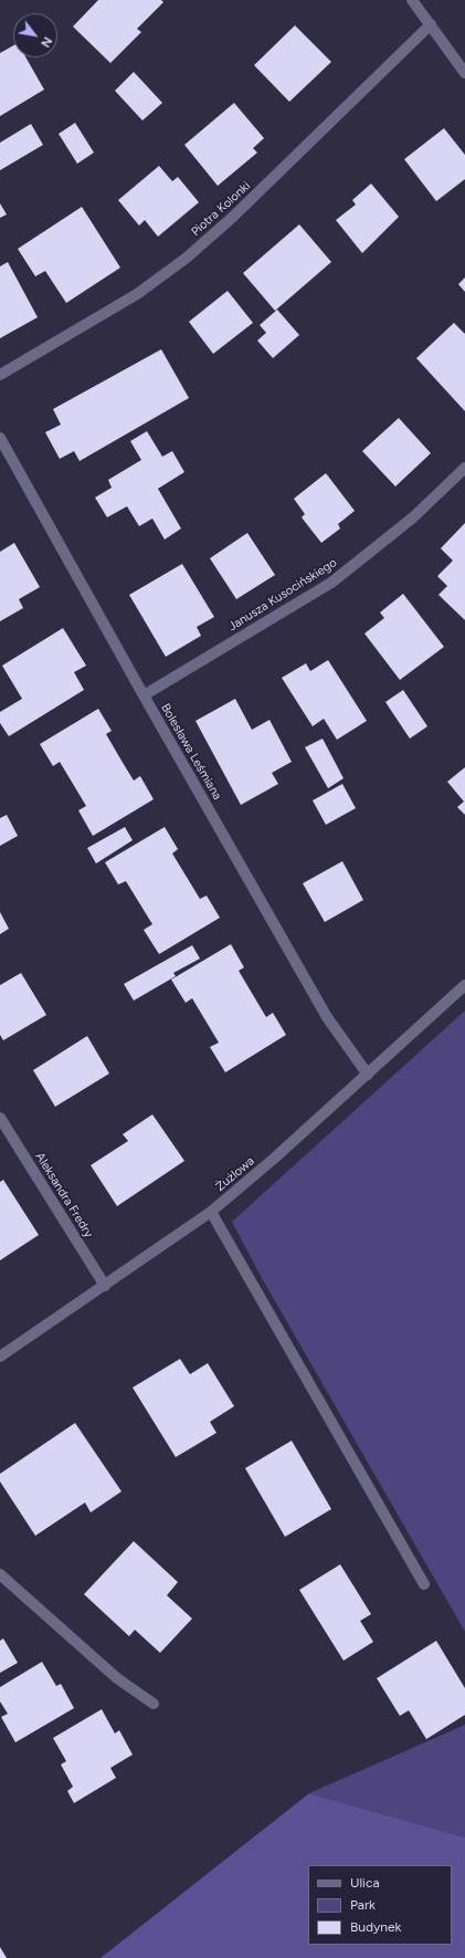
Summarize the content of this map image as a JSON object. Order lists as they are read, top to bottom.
{
  "streets": {
    "street": [
      "Piotra Kolonki",
      "Janusza Kusocińskiego",
      "Bolesława Leśmiana",
      "Żużlowa",
      "Aleksandra Fredry"
    ]
  },
  "crossings": [
    ["Janusza Kusocińskiego", "Bolesława Leśmiana"],
    ["Bolesława Leśmiana", "Żużlowa"],
    ["Żużlowa", "Aleksandra Fredry"]
  ],
  "legend": ["Ulica", "Park", "Budynek"],
  "north": "bottom right"
}
